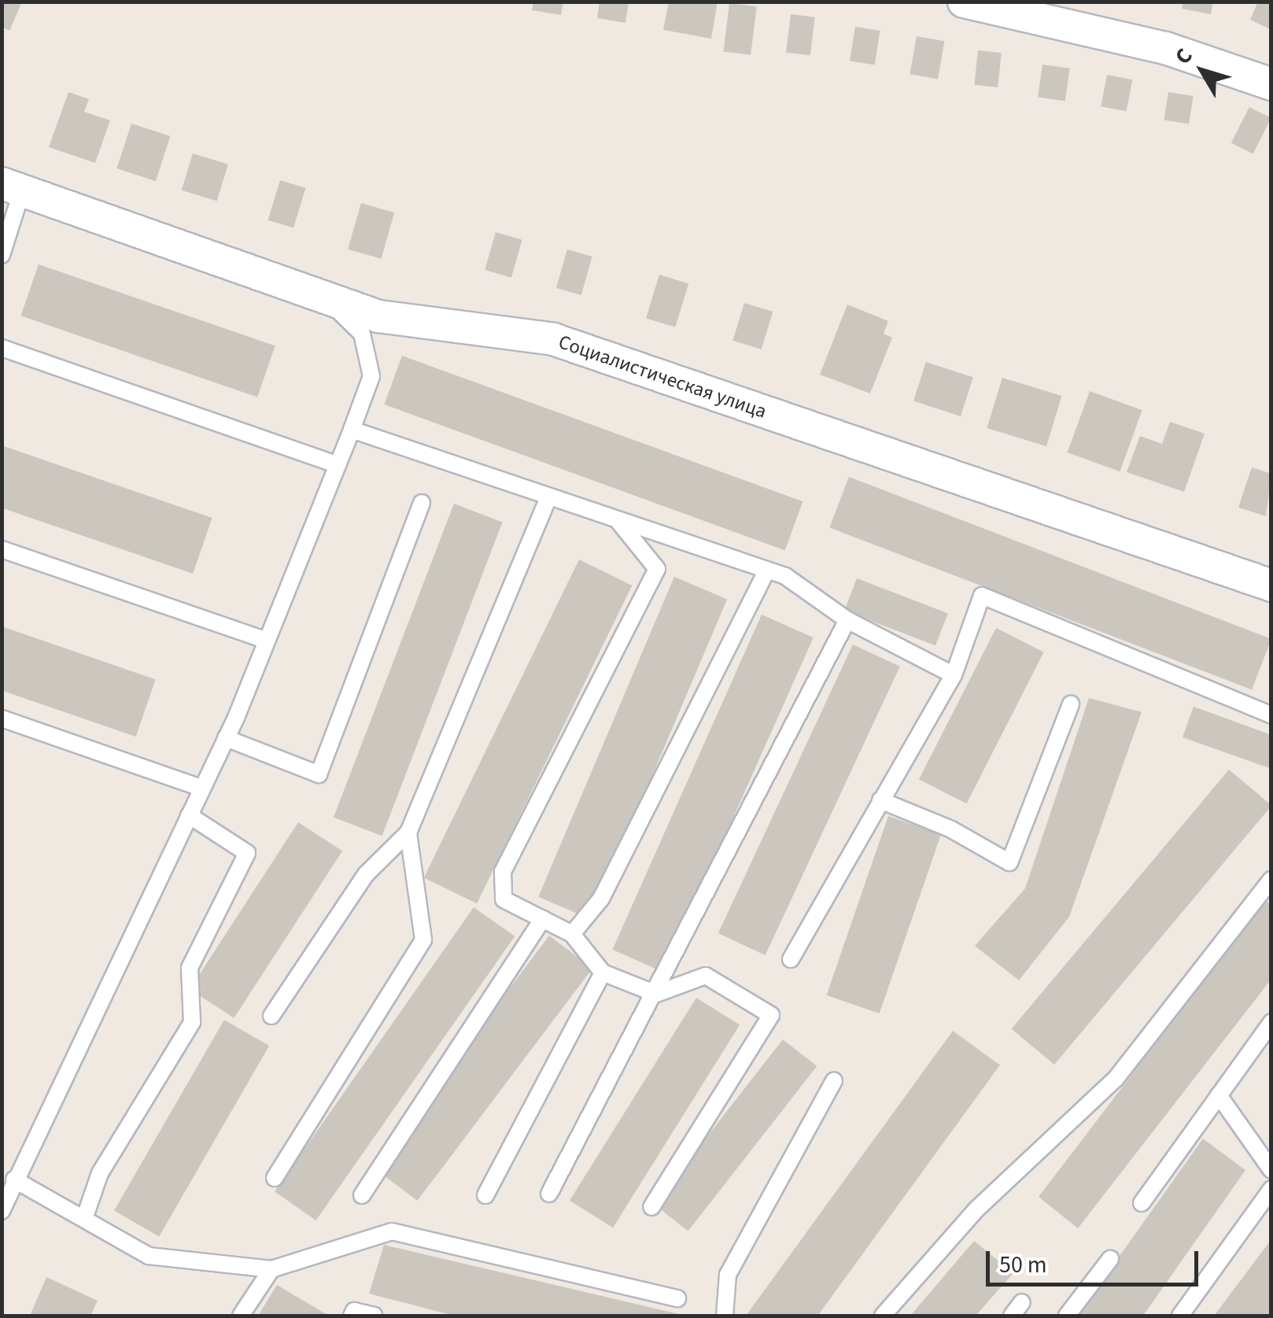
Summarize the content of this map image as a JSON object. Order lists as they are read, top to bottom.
{
  "streets": {
    "street": ["Социалистическая улица"]
  },
  "scale_bar": "50 m",
  "north": "top left"
}
